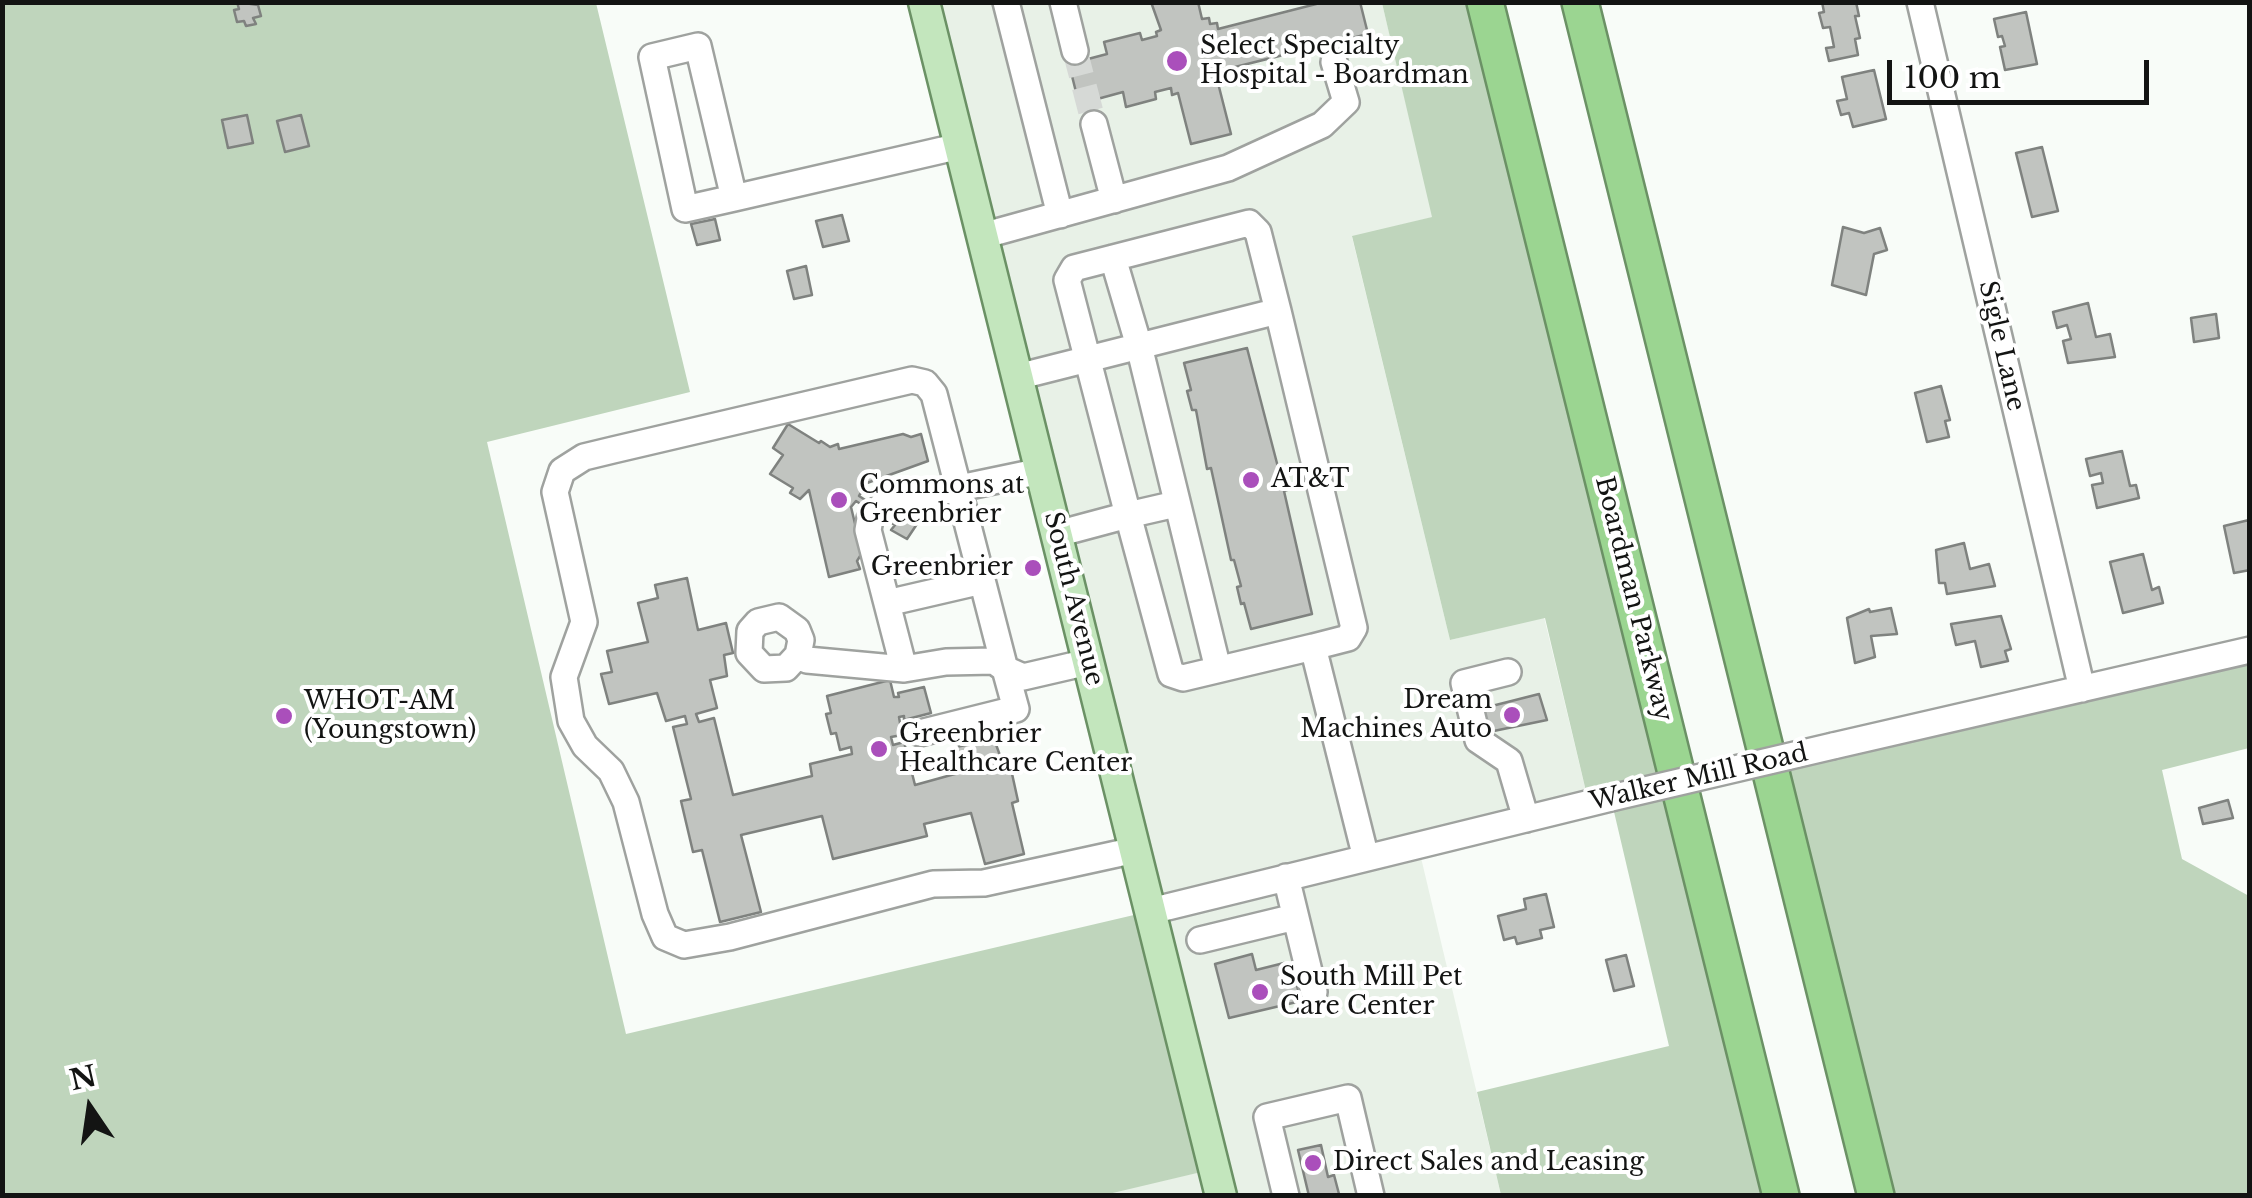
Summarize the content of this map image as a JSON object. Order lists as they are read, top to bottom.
{
  "streets": {
    "highway": ["Boardman Parkway"],
    "main road": ["South Avenue"],
    "street": ["Sigle Lane", "Walker Mill Road"]
  },
  "crossings": [
    ["Sigle Lane", "Walker Mill Road"],
    ["South Avenue", "Walker Mill Road"]
  ],
  "places": [
    "Select Specialty Hospital - Boardman",
    "AT&T",
    "Commons at Greenbrier",
    "Greenbrier",
    "Dream Machines Auto",
    "WHOT-AM (Youngstown)",
    "Greenbrier Healthcare Center",
    "South Mill Pet Care Center",
    "Direct Sales and Leasing"
  ],
  "scale_bar": "100 m",
  "north": "top"
}
